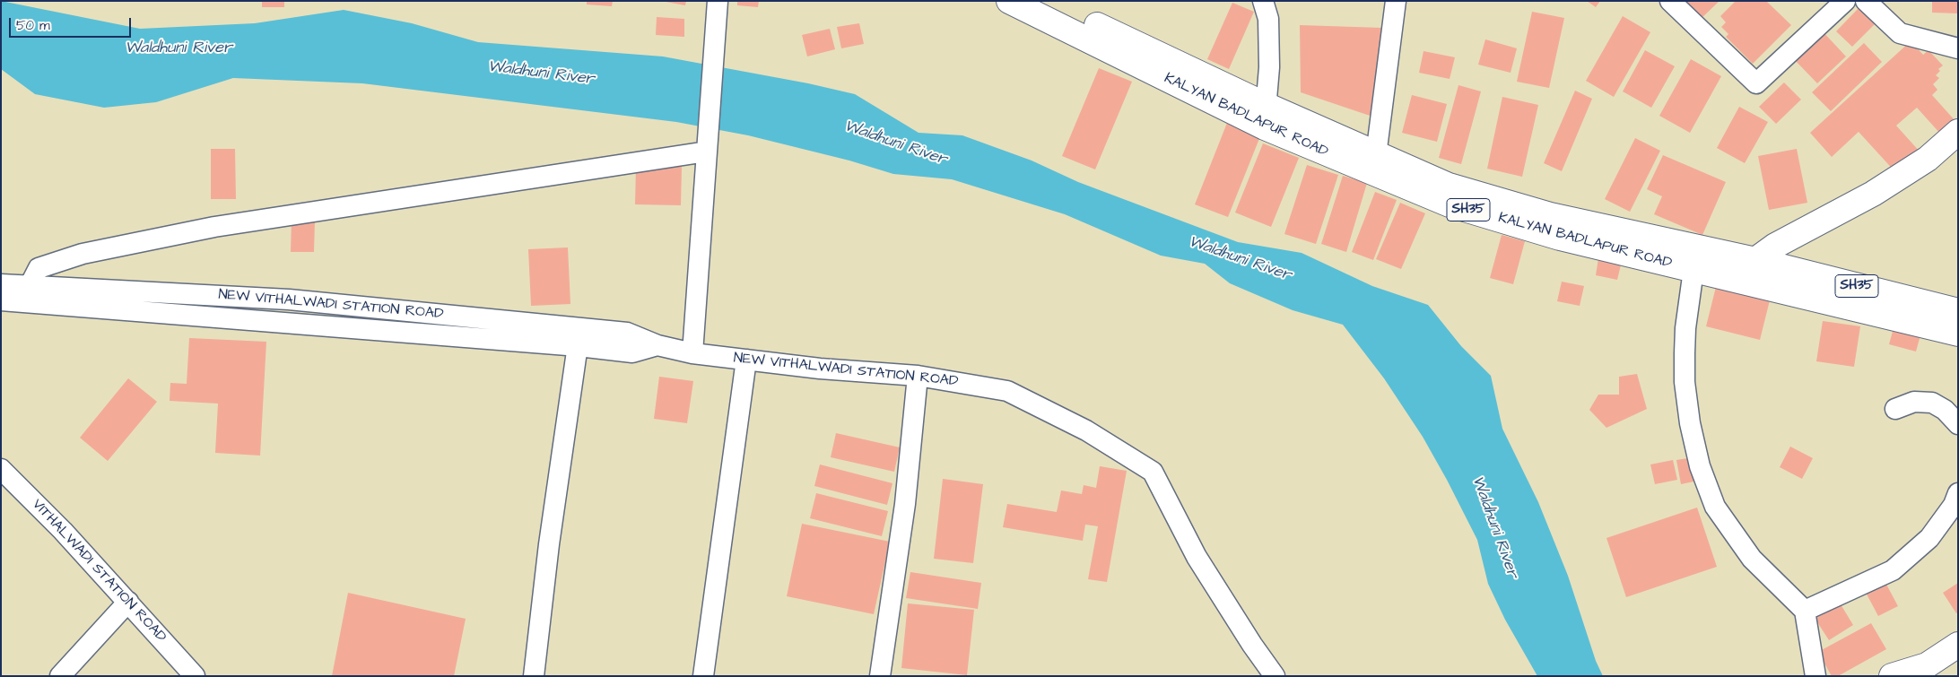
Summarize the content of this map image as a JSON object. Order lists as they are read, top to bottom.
{
  "streets": {
    "main road": ["KALYAN BADLAPUR ROAD", "SH35"],
    "street": ["NEW VITHALWADI STATION ROAD", "VITHALWADI STATION ROAD"]
  },
  "water": ["Waldhuni River"],
  "scale_bar": "50 m"
}
